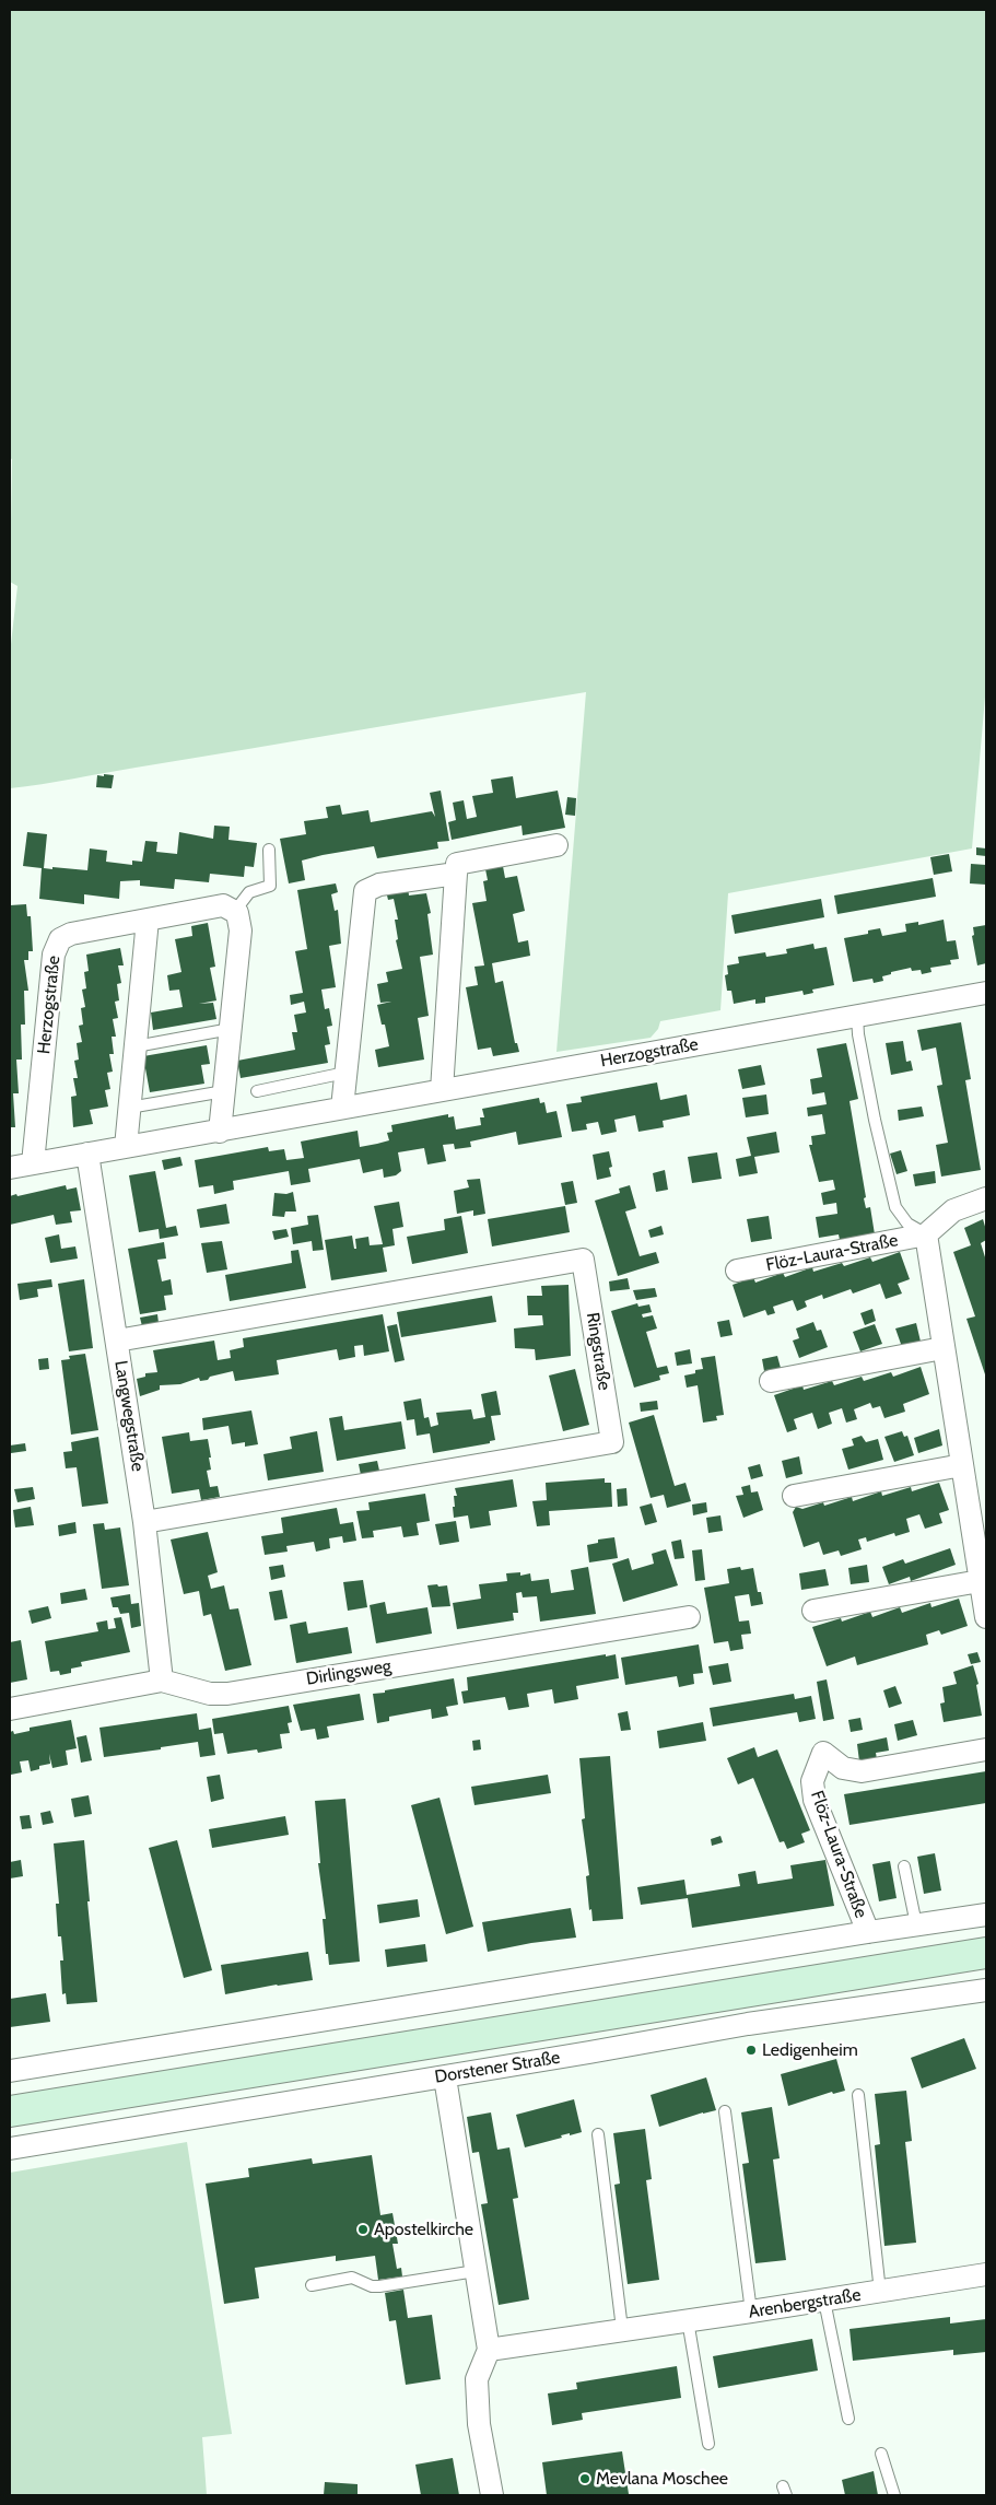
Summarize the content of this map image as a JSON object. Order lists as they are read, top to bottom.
{
  "streets": {
    "main road": ["Dorstener Straße"],
    "street": [
      "Herzogstraße",
      "Flöz-Laura-Straße",
      "Ringstraße",
      "Langwegstraße",
      "Dirlingsweg",
      "Arenbergstraße"
    ]
  },
  "crossings": [
    ["Herzogstraße", "Langwegstraße"],
    ["Ringstraße", "Langwegstraße"],
    ["Langwegstraße", "Dirlingsweg"]
  ],
  "places": ["Ledigenheim", "Apostelkirche", "Mevlana Moschee"]
}
